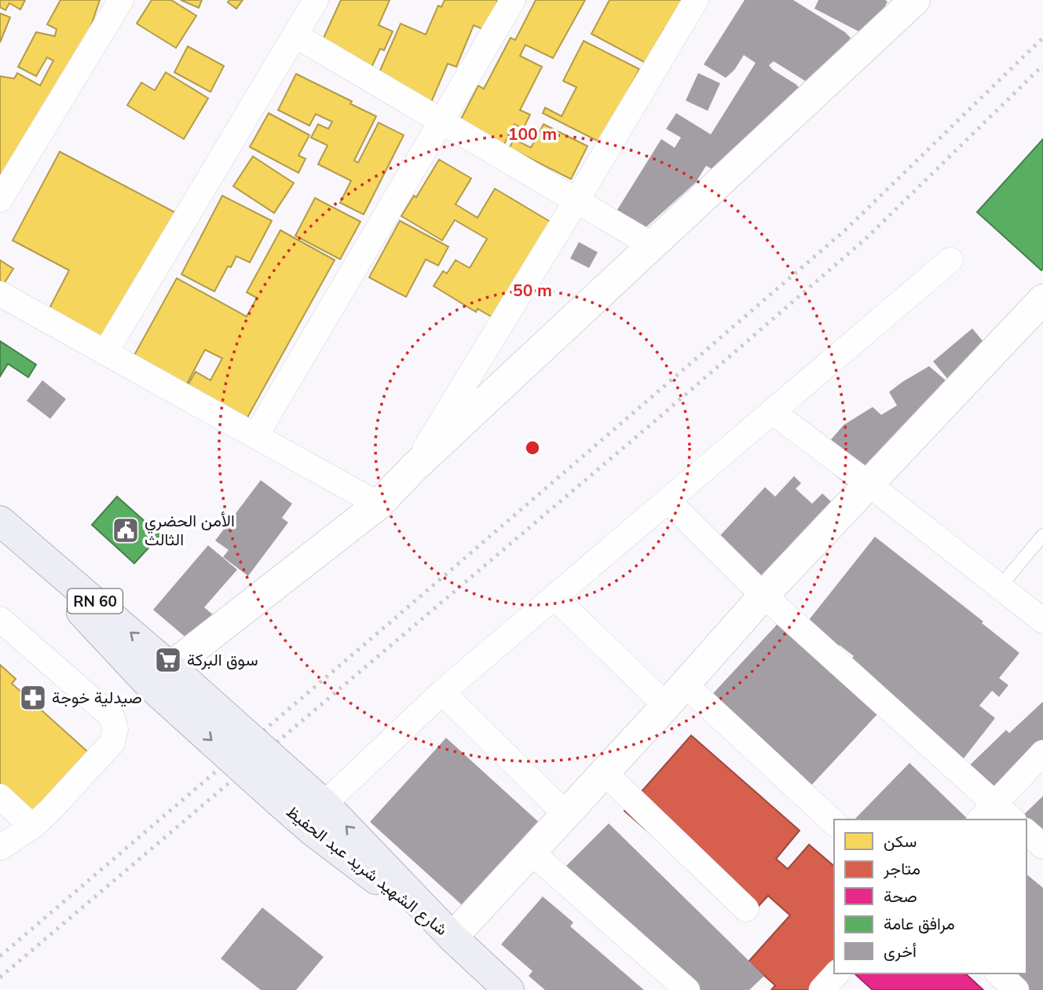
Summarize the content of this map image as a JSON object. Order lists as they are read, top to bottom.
{
  "streets": {
    "main road": ["RN 60", "شارع الشهيد شريد عبد الحفيظ"]
  },
  "crossings": [
    ["RN 60", "شارع الشهيد شريد عبد الحفيظ"]
  ],
  "places": {
    "public building": ["الأمن الحضري الثالث"],
    "supermarket": ["سوق البركة"],
    "pharmacy": ["صيدلية خوجة"]
  },
  "legend": [
    "سكن",
    "متاجر",
    "صحة",
    "مرافق عامة",
    "أخرى"
  ],
  "rings": ["100 m", "50 m"]
}
